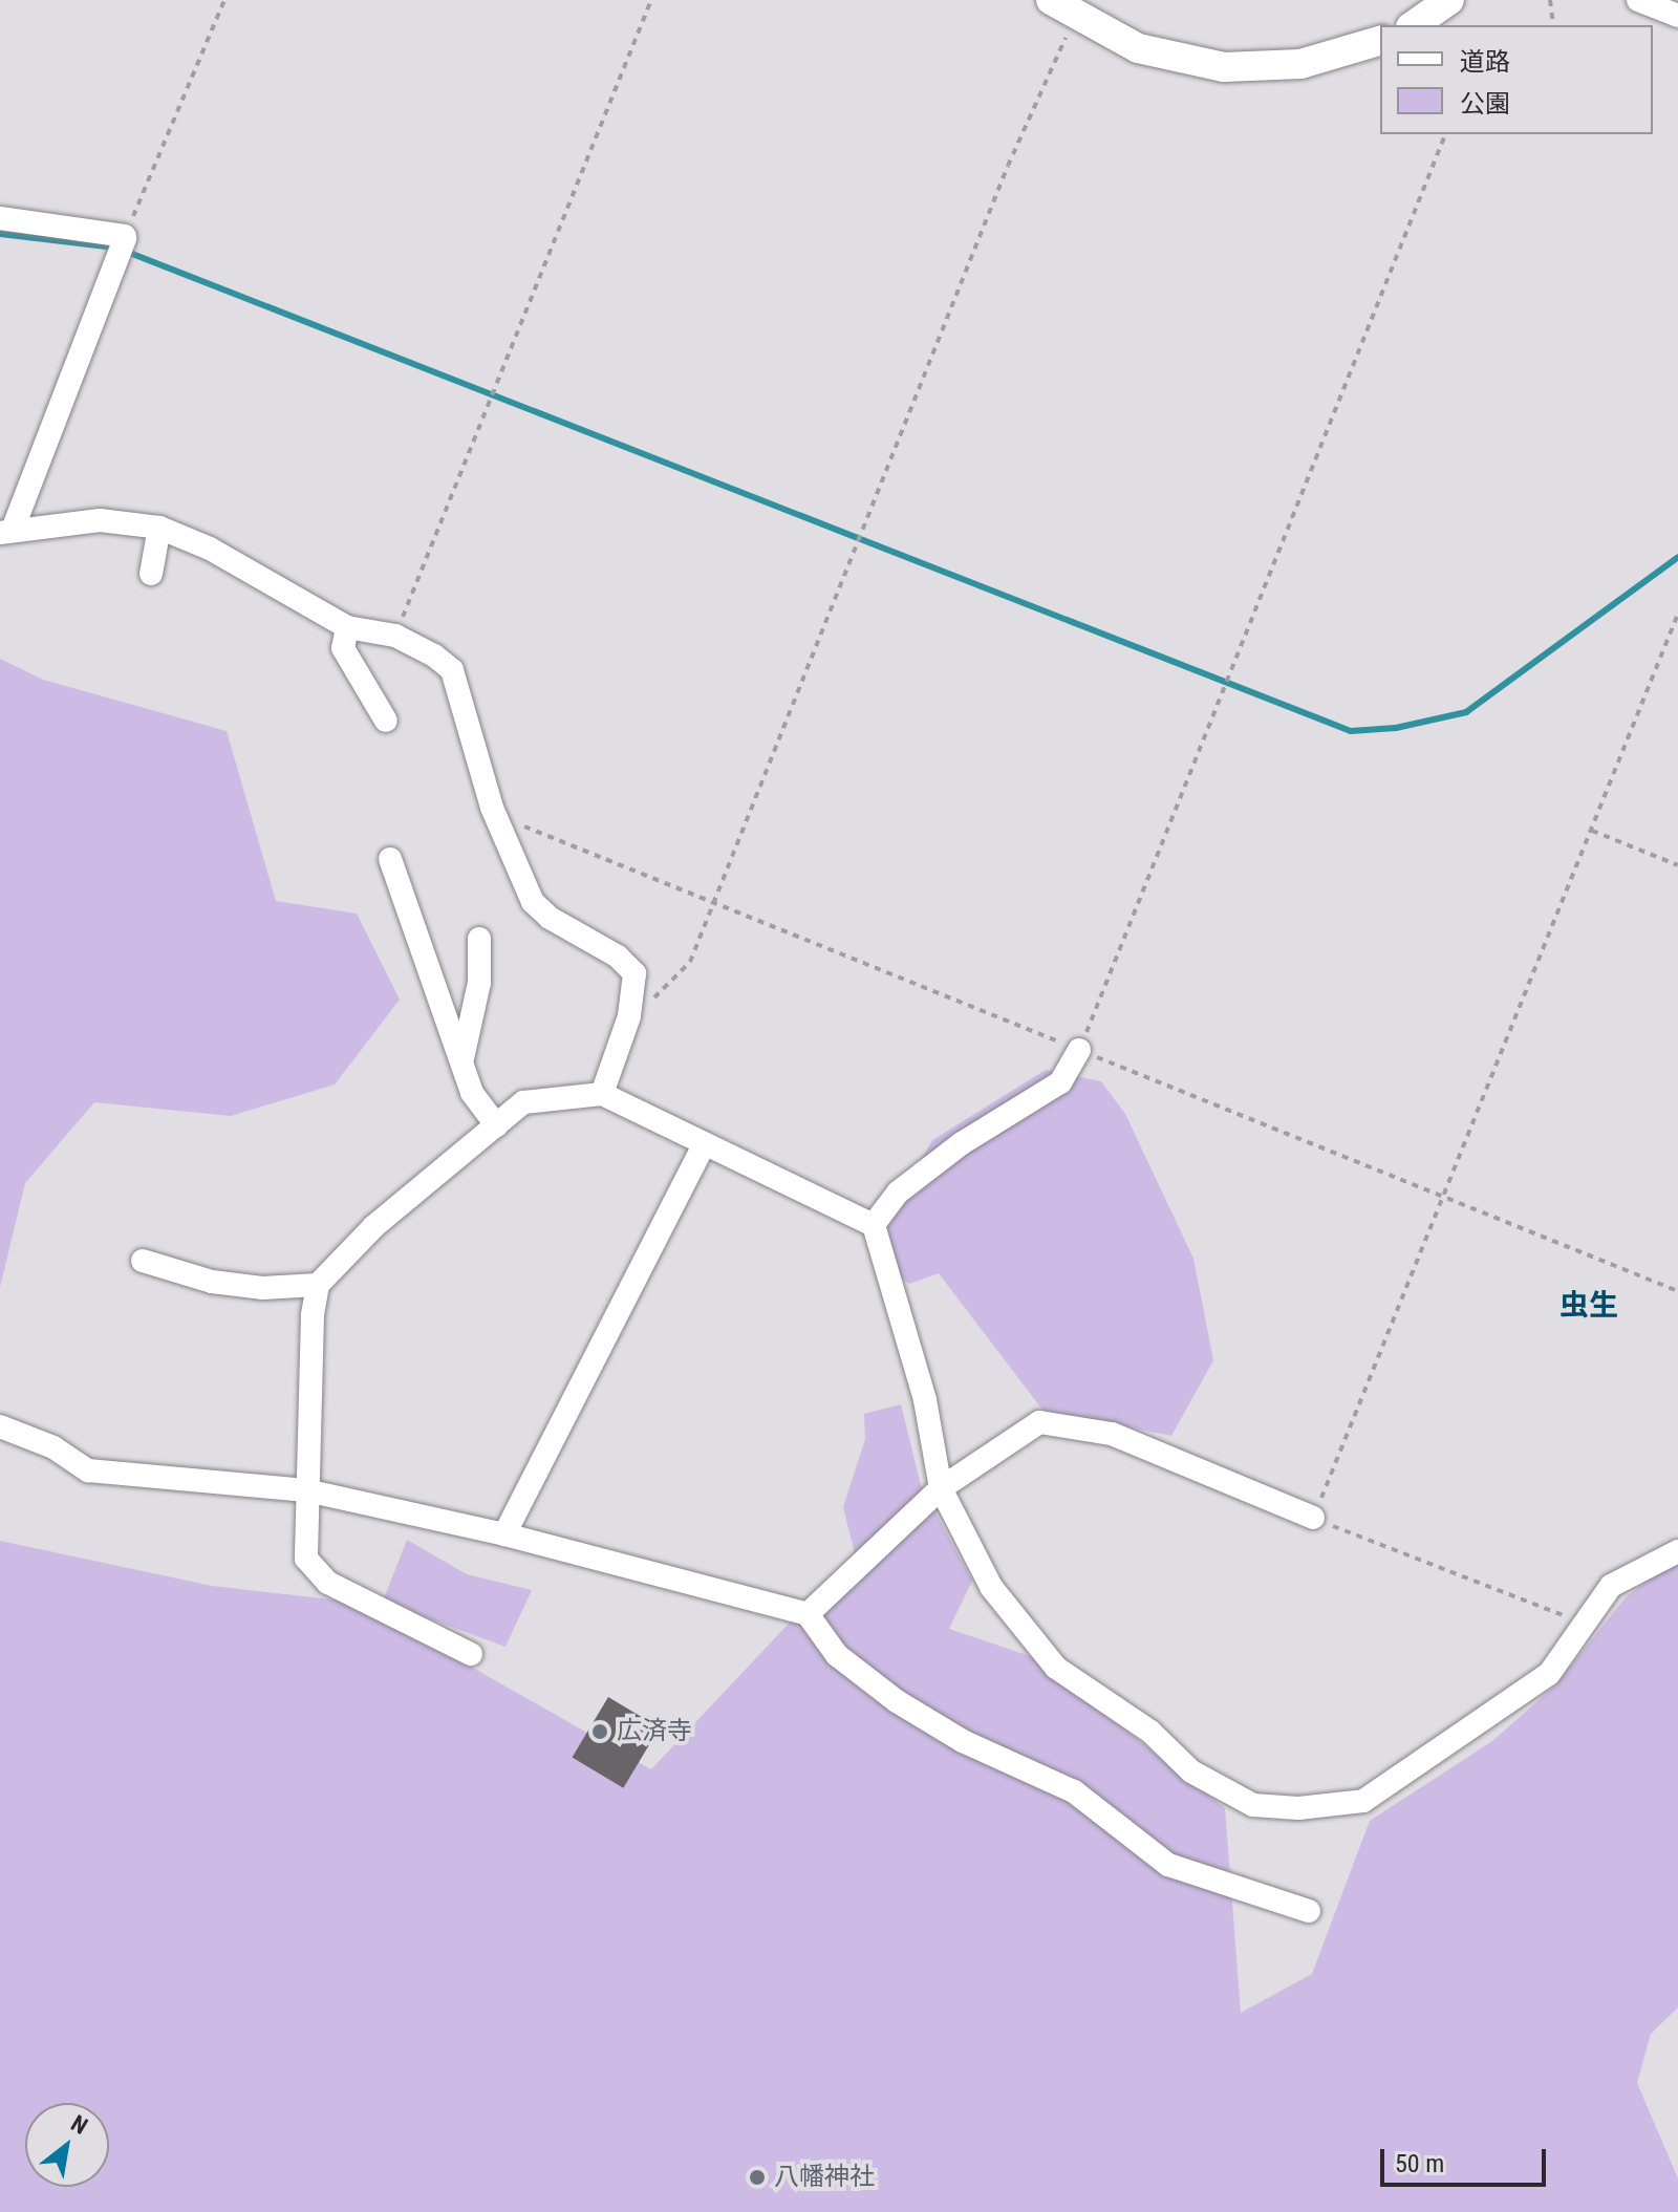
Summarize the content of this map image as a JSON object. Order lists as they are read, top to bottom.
{
  "districts": ["虫生"],
  "places": ["広済寺", "八幡神社"],
  "legend": ["道路", "公園"],
  "scale_bar": "50 m",
  "north": "top right"
}
